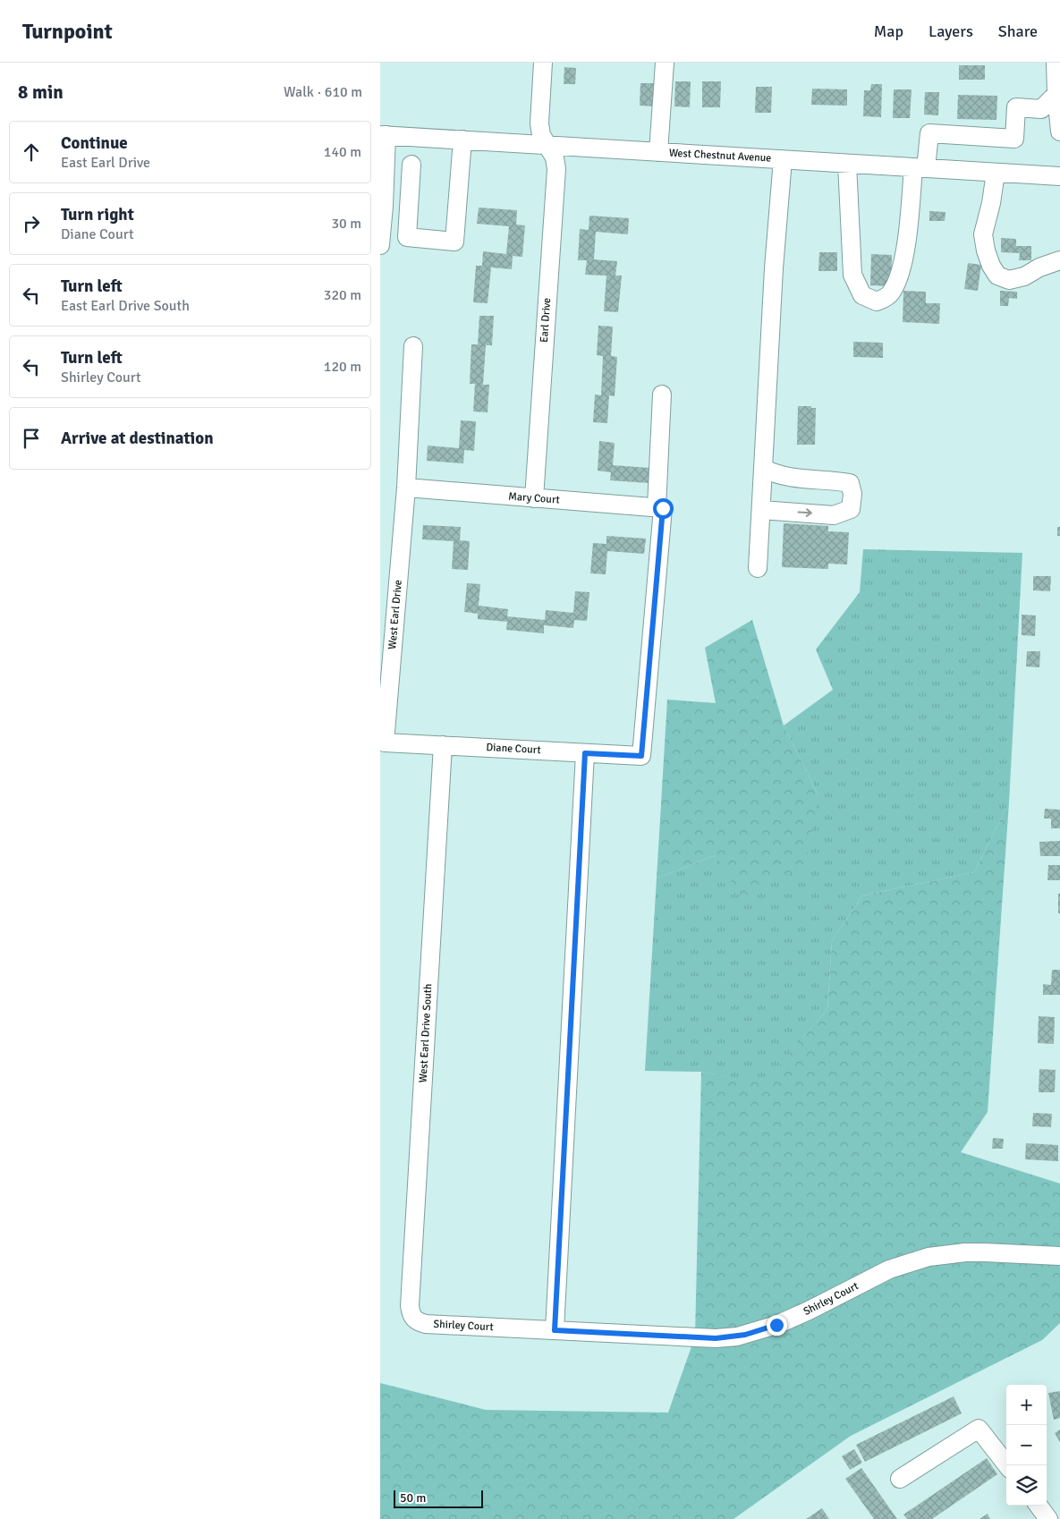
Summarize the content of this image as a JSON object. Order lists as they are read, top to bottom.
{
  "streets": {
    "street": [
      "West Chestnut Avenue",
      "Earl Drive",
      "Mary Court",
      "West Earl Drive",
      "Diane Court",
      "West Earl Drive South",
      "Shirley Court"
    ]
  },
  "crossings": [
    ["West Chestnut Avenue", "Earl Drive"],
    ["Earl Drive", "Mary Court"],
    ["Mary Court", "West Earl Drive"],
    ["Mary Court", "Diane Court"],
    ["West Earl Drive", "Diane Court"],
    ["Diane Court", "West Earl Drive South"],
    ["West Earl Drive South", "Shirley Court"]
  ],
  "scale_bar": "50 m",
  "page": {
    "header": "Turnpoint",
    "nav": ["Map", "Layers", "Share"],
    "heading": ["8 min", "Walk · 610 m"],
    "list": [
      ["Continue", "East Earl Drive", "140 m"],
      ["Turn right", "Diane Court", "30 m"],
      ["Turn left", "East Earl Drive South", "320 m"],
      ["Turn left", "Shirley Court", "120 m"],
      "Arrive at destination"
    ],
    "map_buttons": ["+", "−"],
    "scale": "50 m"
  }
}
